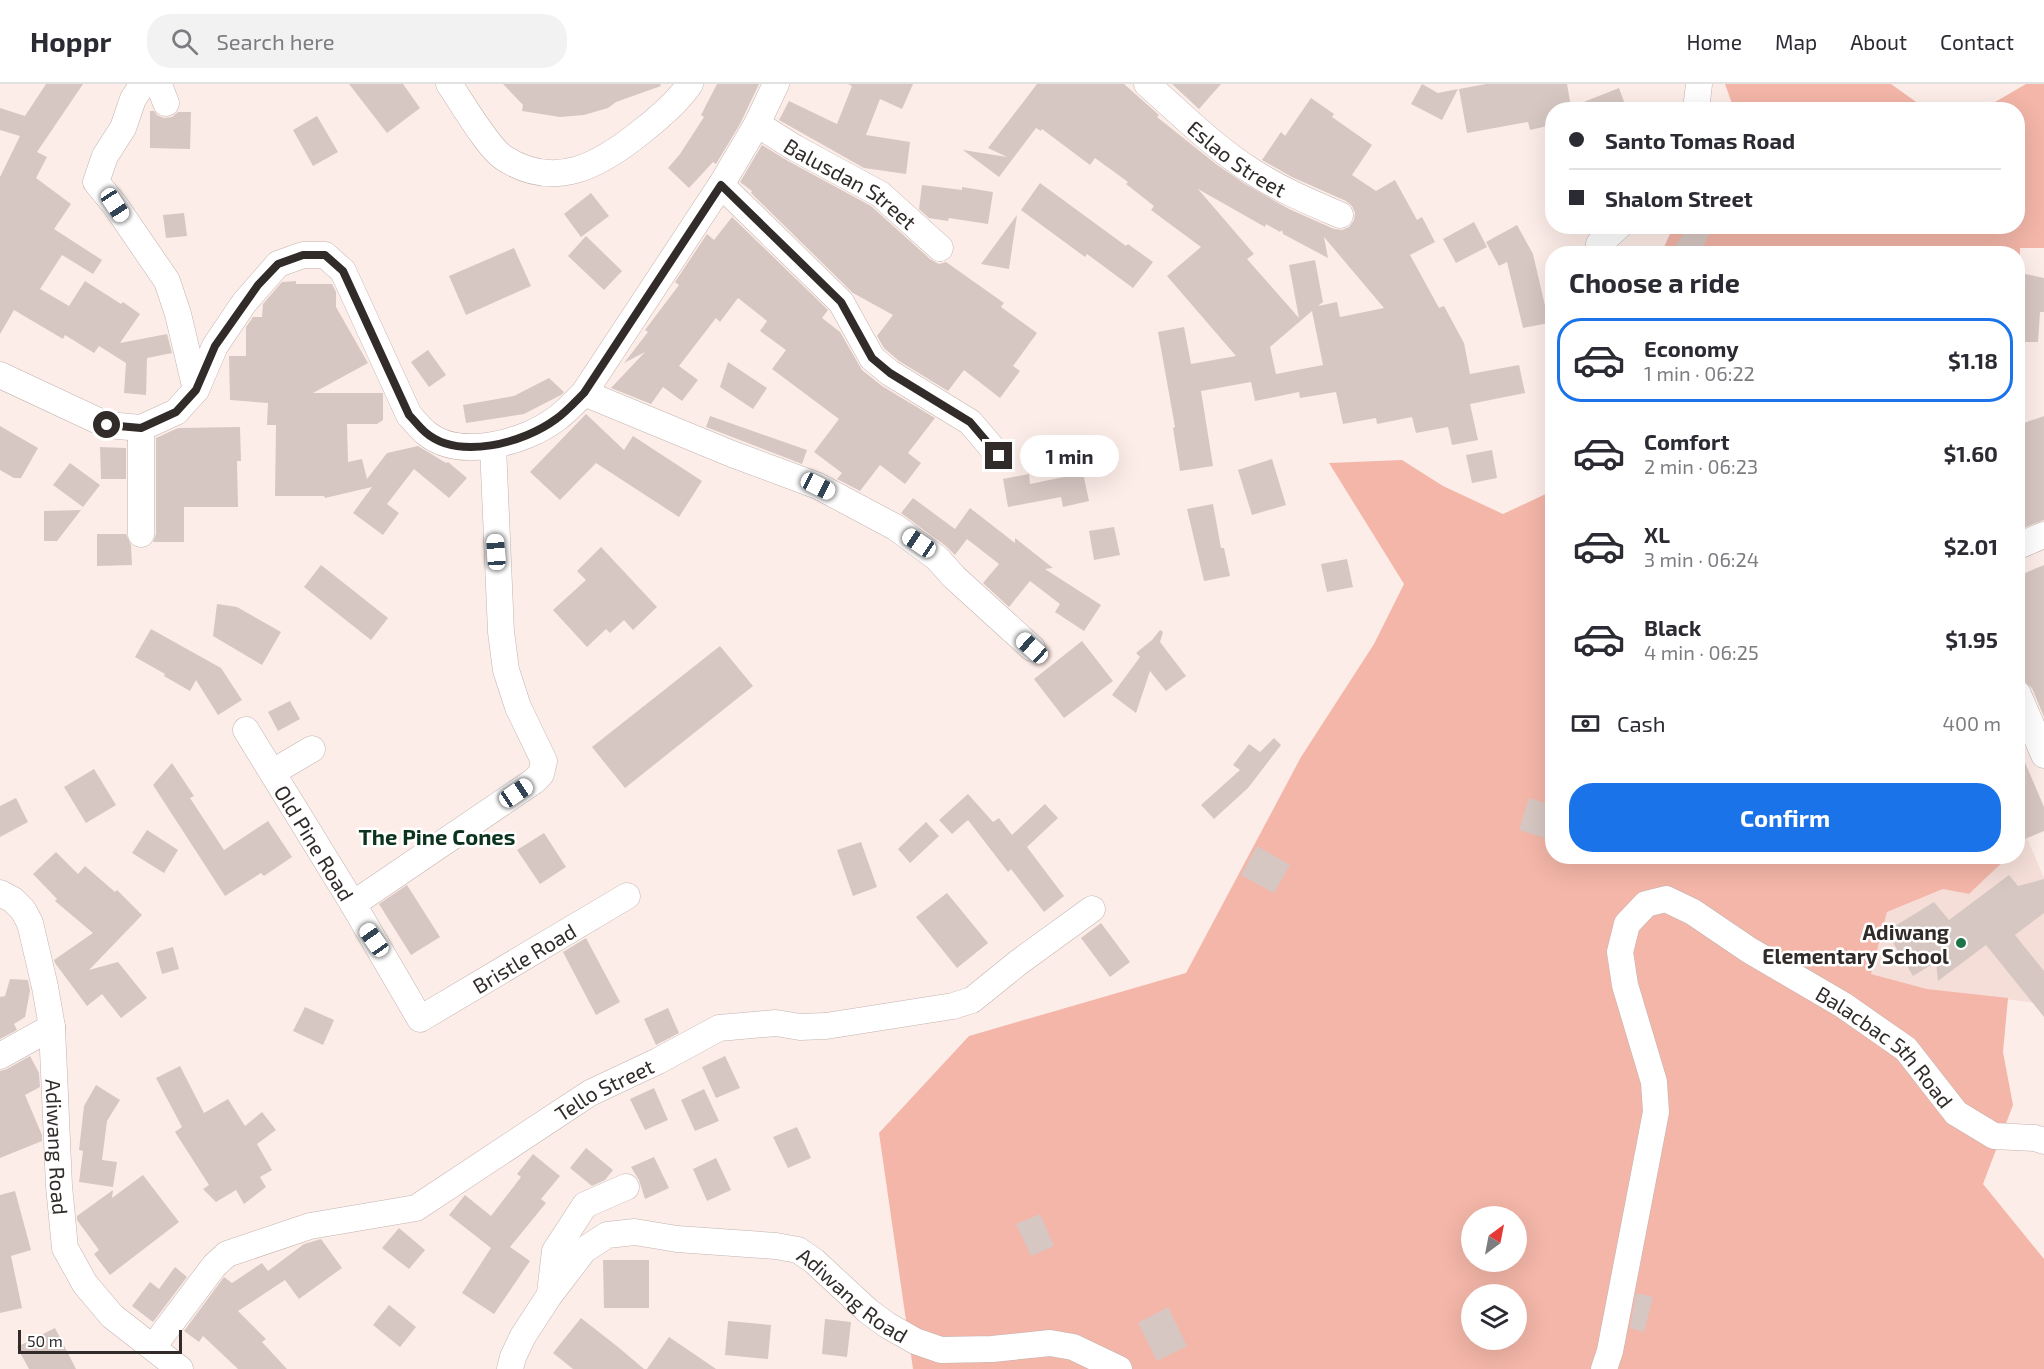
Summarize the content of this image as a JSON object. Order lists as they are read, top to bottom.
{
  "streets": {
    "street": [
      "Eslao Street",
      "Balusdan Street",
      "Old Pine Road",
      "Bristle Road",
      "Balacbac 5th Road",
      "Tello Street",
      "Adiwang Road"
    ]
  },
  "crossings": [
    ["Old Pine Road", "Bristle Road"],
    ["Tello Street", "Adiwang Road"]
  ],
  "districts": ["The Pine Cones"],
  "places": ["Adiwang Elementary School"],
  "scale_bar": "50 m",
  "north": "top right",
  "page": {
    "header": "Hoppr",
    "search": "Search here",
    "nav": [
      "Home",
      "Map",
      "About",
      "Contact"
    ],
    "banner": ["Santo Tomas Road", "Shalom Street"],
    "heading": "Choose a ride",
    "list": [
      {
        "name": "Economy",
        "note": "1 min · 06:22",
        "value": "$1.18"
      },
      {
        "name": "Comfort",
        "note": "2 min · 06:23",
        "value": "$1.60"
      },
      {
        "name": "XL",
        "note": "3 min · 06:24",
        "value": "$2.01"
      },
      {
        "name": "Black",
        "note": "4 min · 06:25",
        "value": "$1.95"
      }
    ],
    "bubble": "1 min",
    "pay": ["Cash", "400 m"],
    "buttons": "Confirm",
    "scale": "50 m"
  }
}
